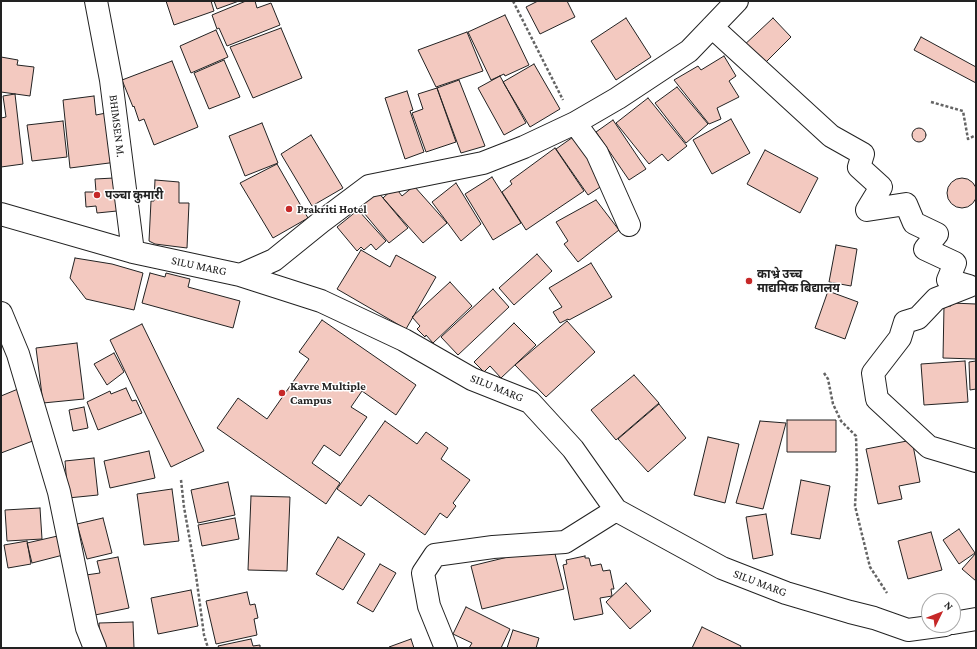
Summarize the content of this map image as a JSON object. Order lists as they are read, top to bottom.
{
  "streets": {
    "street": ["BHIMSEN M.", "SILU MARG"]
  },
  "crossings": [
    ["BHIMSEN M.", "SILU MARG"]
  ],
  "places": [
    "पञ्चा कुमारी",
    "Prakriti Hotel",
    "काभ्रे उच्च माद्यमिक बिद्यालय",
    "Kavre Multiple Campus"
  ],
  "north": "top right"
}
